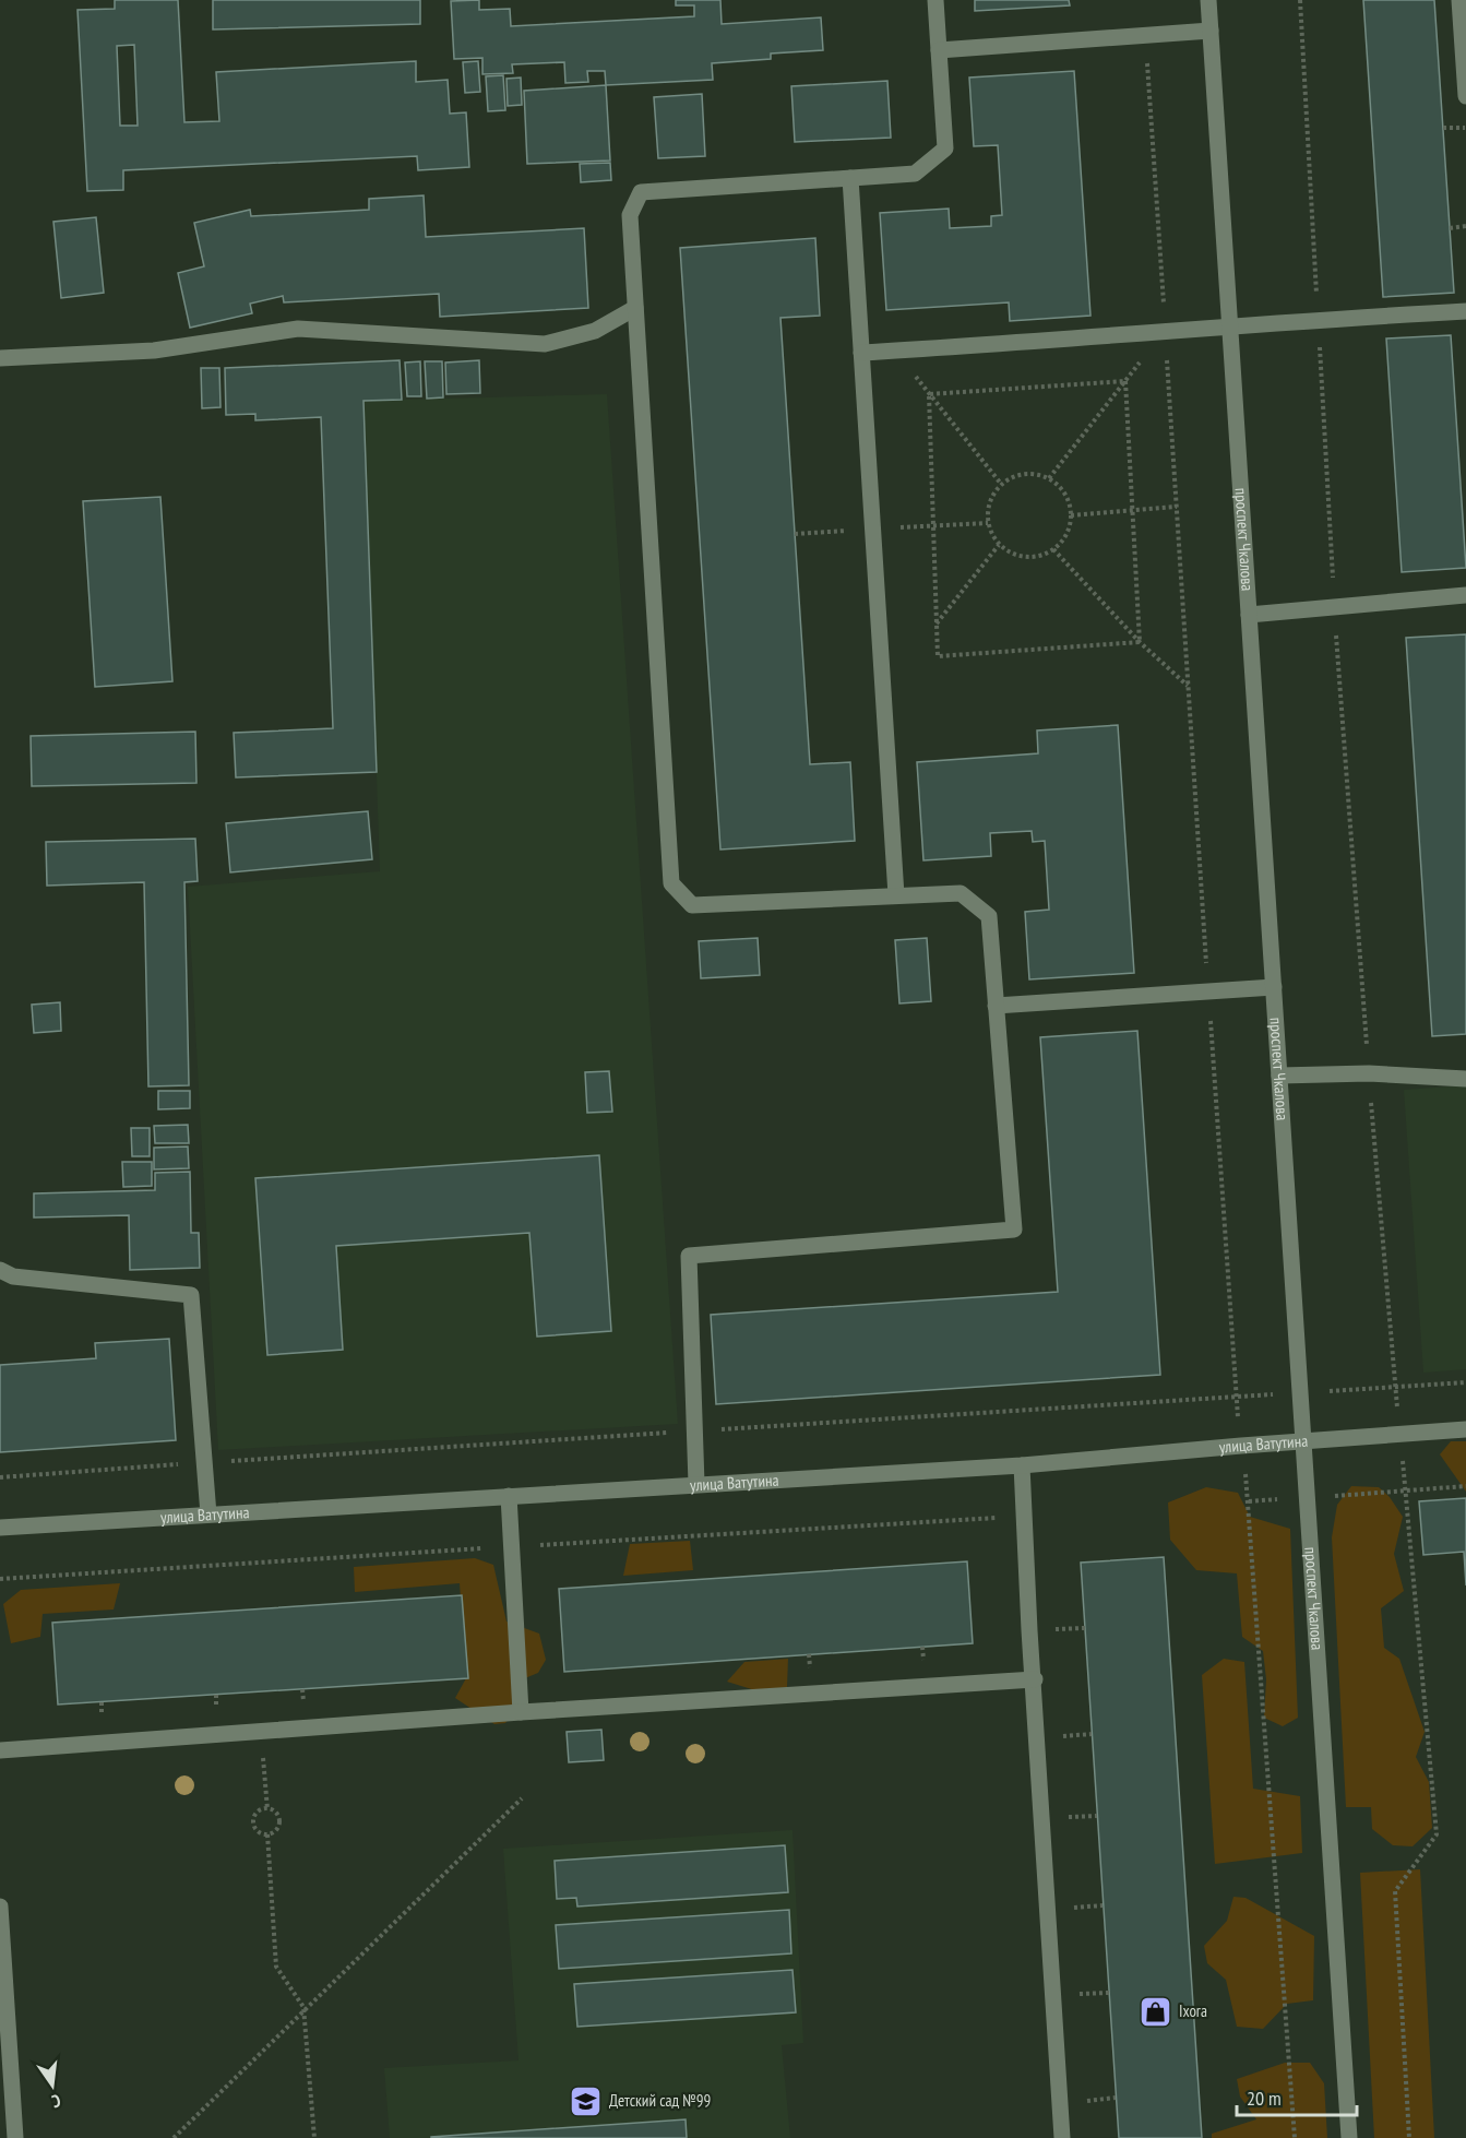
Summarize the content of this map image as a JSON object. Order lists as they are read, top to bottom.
{
  "streets": {
    "main road": ["проспект Чкалова", "улица Ватутина"]
  },
  "crossings": [
    ["проспект Чкалова", "улица Ватутина"]
  ],
  "places": {
    "shop": ["Ixora"],
    "school or university": ["Детский сад №99"]
  },
  "scale_bar": "20 m",
  "north": "bottom"
}
